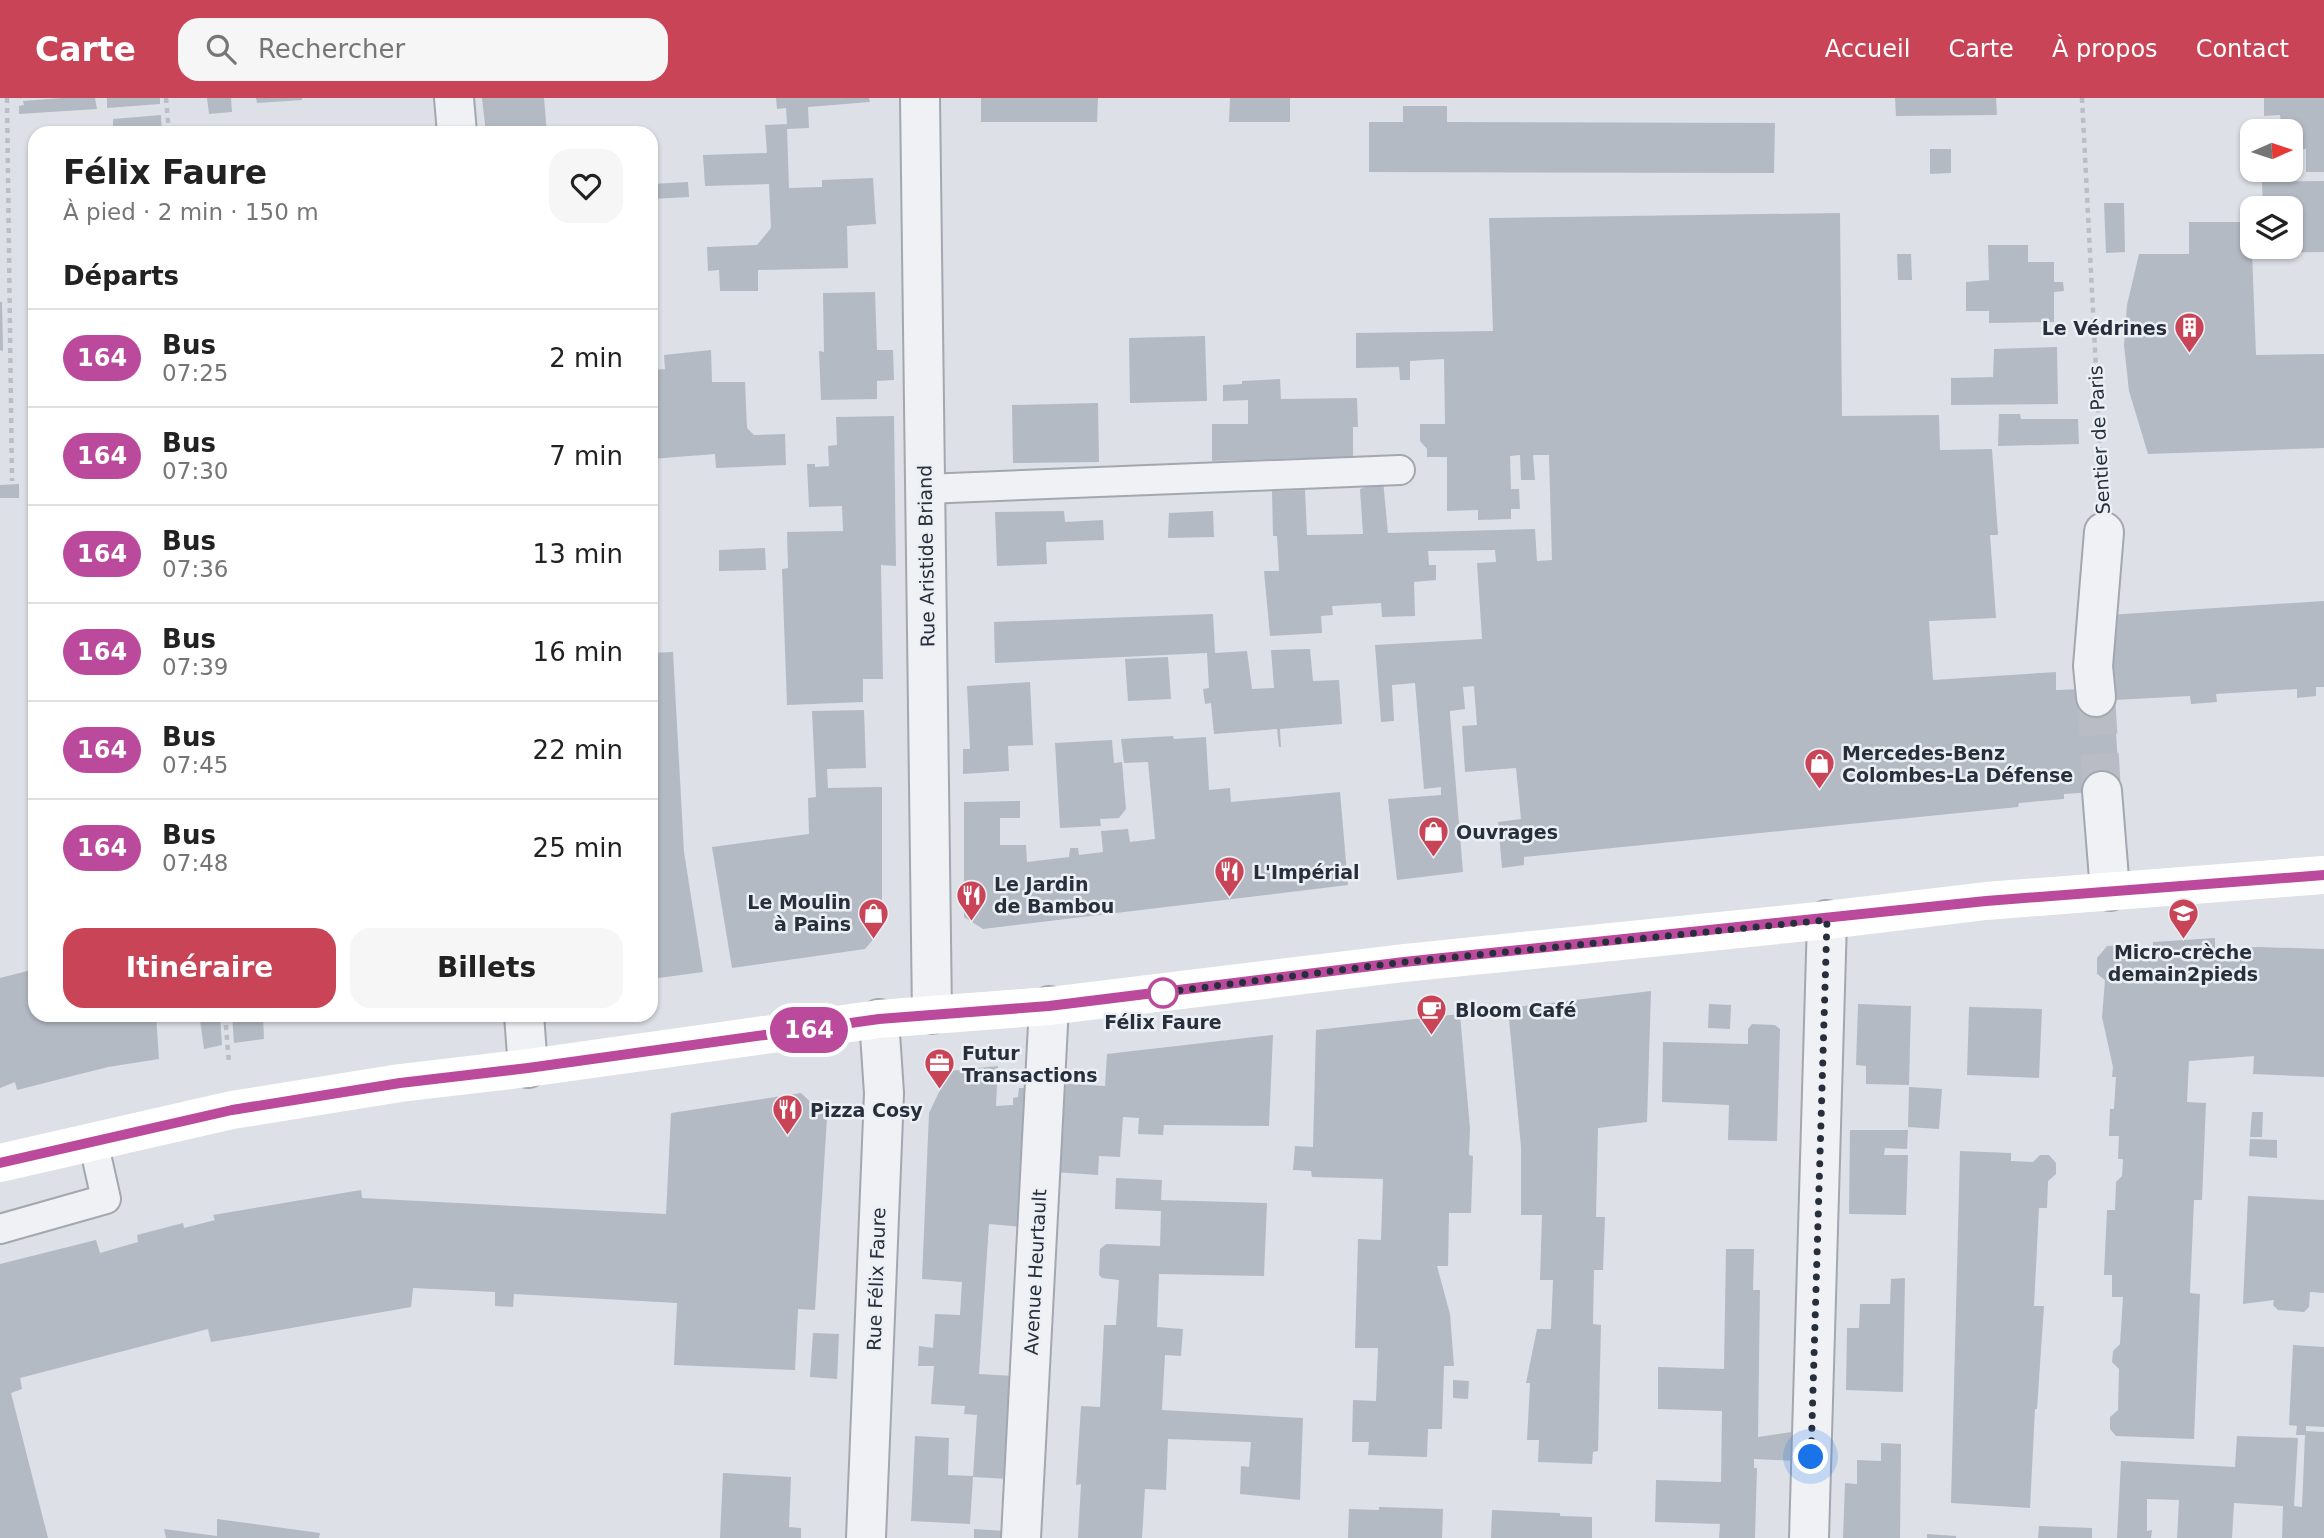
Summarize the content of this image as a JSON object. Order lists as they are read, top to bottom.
{
  "streets": {
    "street": [
      "Sentier de Paris",
      "Rue Aristide Briand",
      "Avenue Heurtault",
      "Rue Félix Faure"
    ]
  },
  "places": {
    "building": ["Le Védrines"],
    "shop": ["Mercedes-Benz Colombes-La Défense", "Ouvrages", "Le Moulin à Pains"],
    "restaurant": ["L'Impérial", "Le Jardin de Bambou", "Pizza Cosy"],
    "school or university": ["Micro-crèche demain2pieds"],
    "other": ["Félix Faure"],
    "cafe": ["Bloom Café"],
    "office": ["Futur Transactions"]
  },
  "lines": ["bus line 164"],
  "north": "right",
  "page": {
    "header": "Carte",
    "search": "Rechercher",
    "nav": [
      "Accueil",
      "Carte",
      "À propos",
      "Contact"
    ],
    "on_map": "164",
    "heading": [
      ["Félix Faure", "À pied · 2 min · 150 m"],
      "Départs"
    ],
    "list": [
      {
        "mark": "164",
        "name": "Bus",
        "note": "07:25",
        "value": "2 min"
      },
      {
        "mark": "164",
        "name": "Bus",
        "note": "07:30",
        "value": "7 min"
      },
      {
        "mark": "164",
        "name": "Bus",
        "note": "07:36",
        "value": "13 min"
      },
      {
        "mark": "164",
        "name": "Bus",
        "note": "07:39",
        "value": "16 min"
      },
      {
        "mark": "164",
        "name": "Bus",
        "note": "07:45",
        "value": "22 min"
      },
      {
        "mark": "164",
        "name": "Bus",
        "note": "07:48",
        "value": "25 min"
      }
    ],
    "buttons": ["Itinéraire", "Billets"]
  }
}
